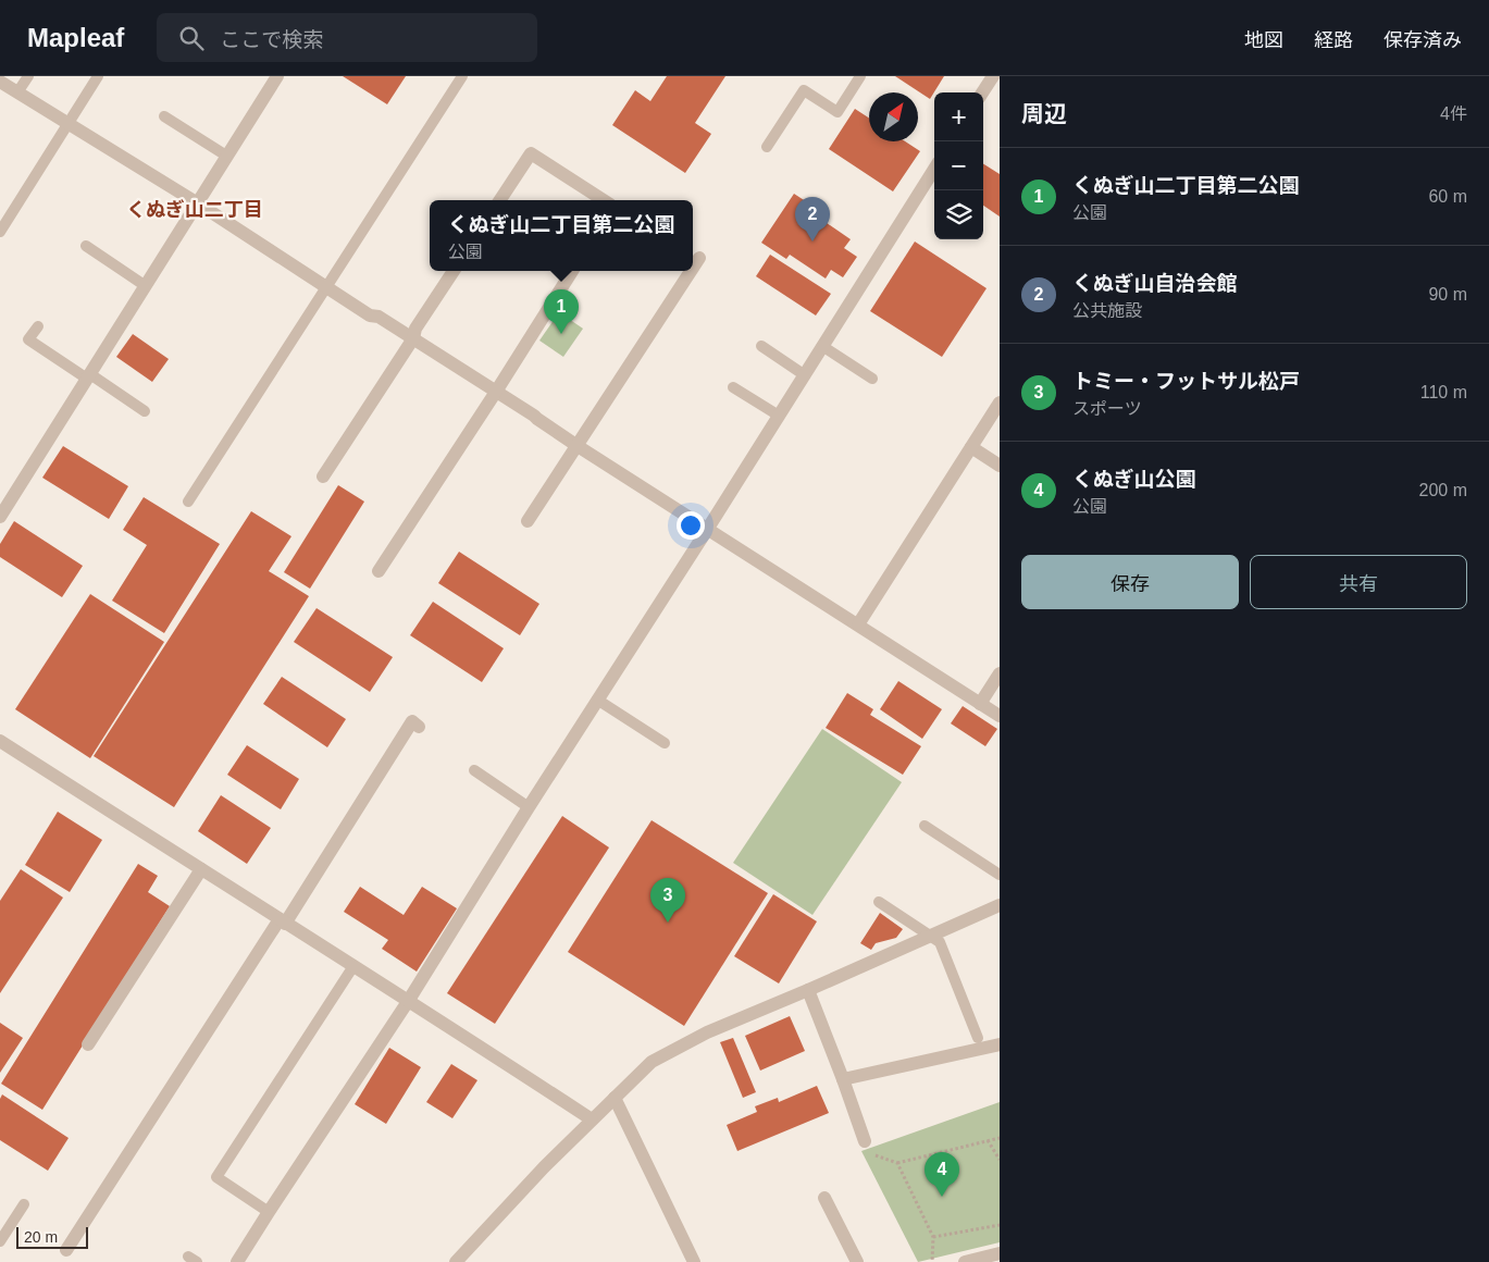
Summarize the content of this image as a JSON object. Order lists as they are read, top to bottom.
{
  "districts": ["くぬぎ山二丁目"],
  "scale_bar": "20 m",
  "north": "top right",
  "page": {
    "header": "Mapleaf",
    "search": "ここで検索",
    "nav": ["地図", "経路", "保存済み"],
    "heading": ["周辺", "4件"],
    "map_buttons": ["+", "−"],
    "list": [
      {
        "mark": "1",
        "name": "くぬぎ山二丁目第二公園",
        "note": "公園",
        "value": "60 m"
      },
      {
        "mark": "2",
        "name": "くぬぎ山自治会館",
        "note": "公共施設",
        "value": "90 m"
      },
      {
        "mark": "3",
        "name": "トミー・フットサル松戸",
        "note": "スポーツ",
        "value": "110 m"
      },
      {
        "mark": "4",
        "name": "くぬぎ山公園",
        "note": "公園",
        "value": "200 m"
      }
    ],
    "pins": [
      "2",
      "1",
      "3",
      "4"
    ],
    "popup": ["くぬぎ山二丁目第二公園", "公園"],
    "buttons": ["保存", "共有"],
    "scale": "20 m"
  }
}
